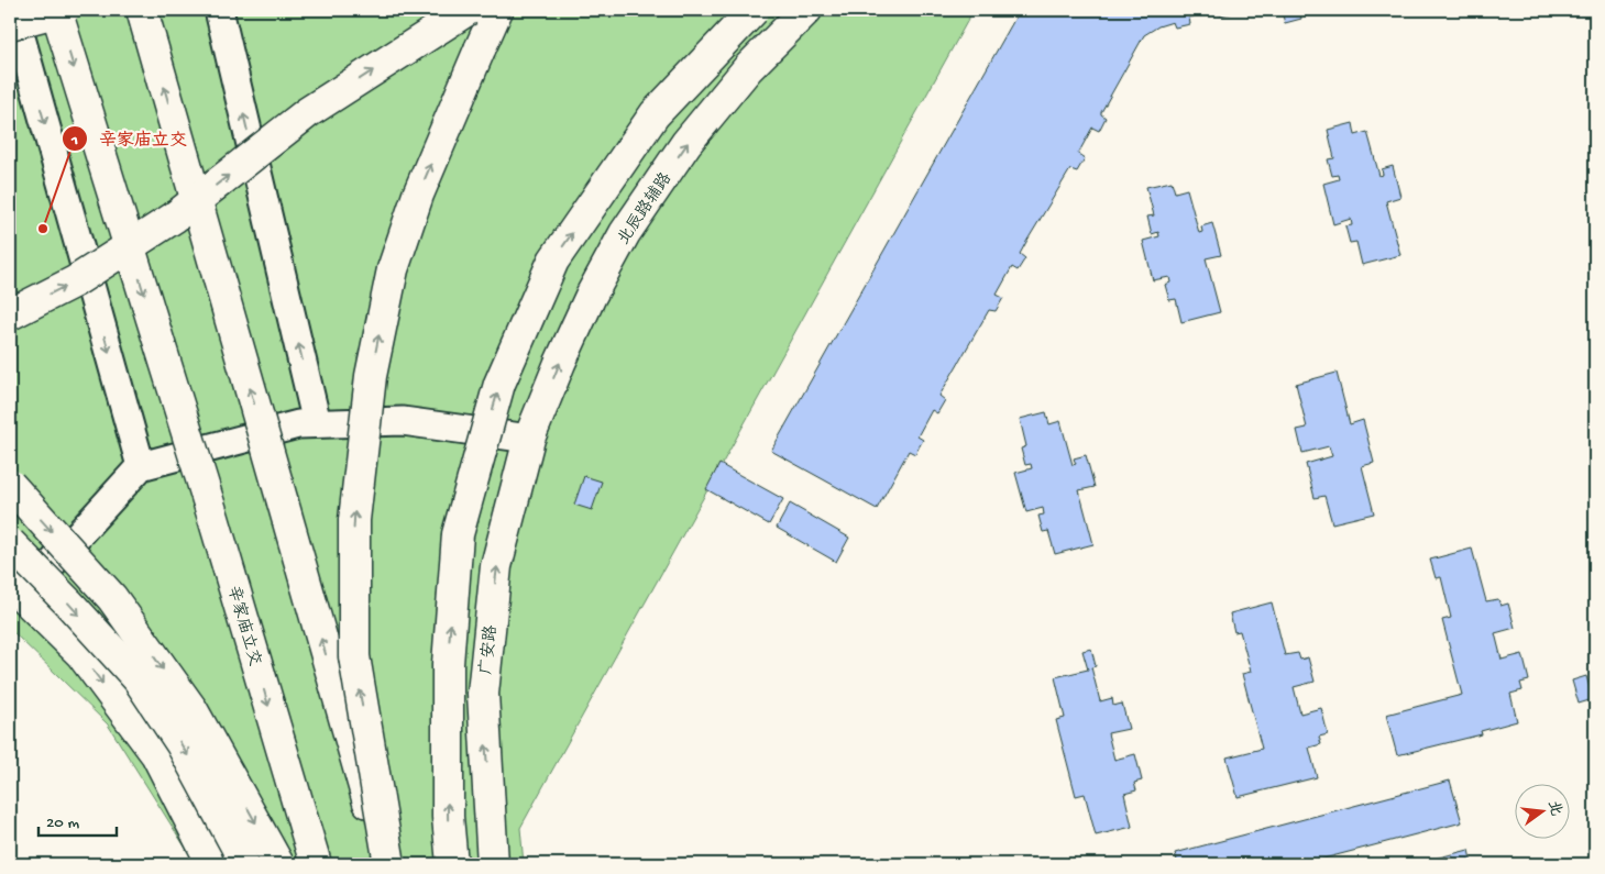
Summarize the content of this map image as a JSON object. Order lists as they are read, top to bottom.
{
  "streets": {
    "main road": ["北辰路辅路", "辛家庙立交", "广安路"]
  },
  "crossings": [
    ["北辰路辅路", "广安路"]
  ],
  "places": ["辛家庙立交"],
  "scale_bar": "20 m",
  "north": "right"
}
